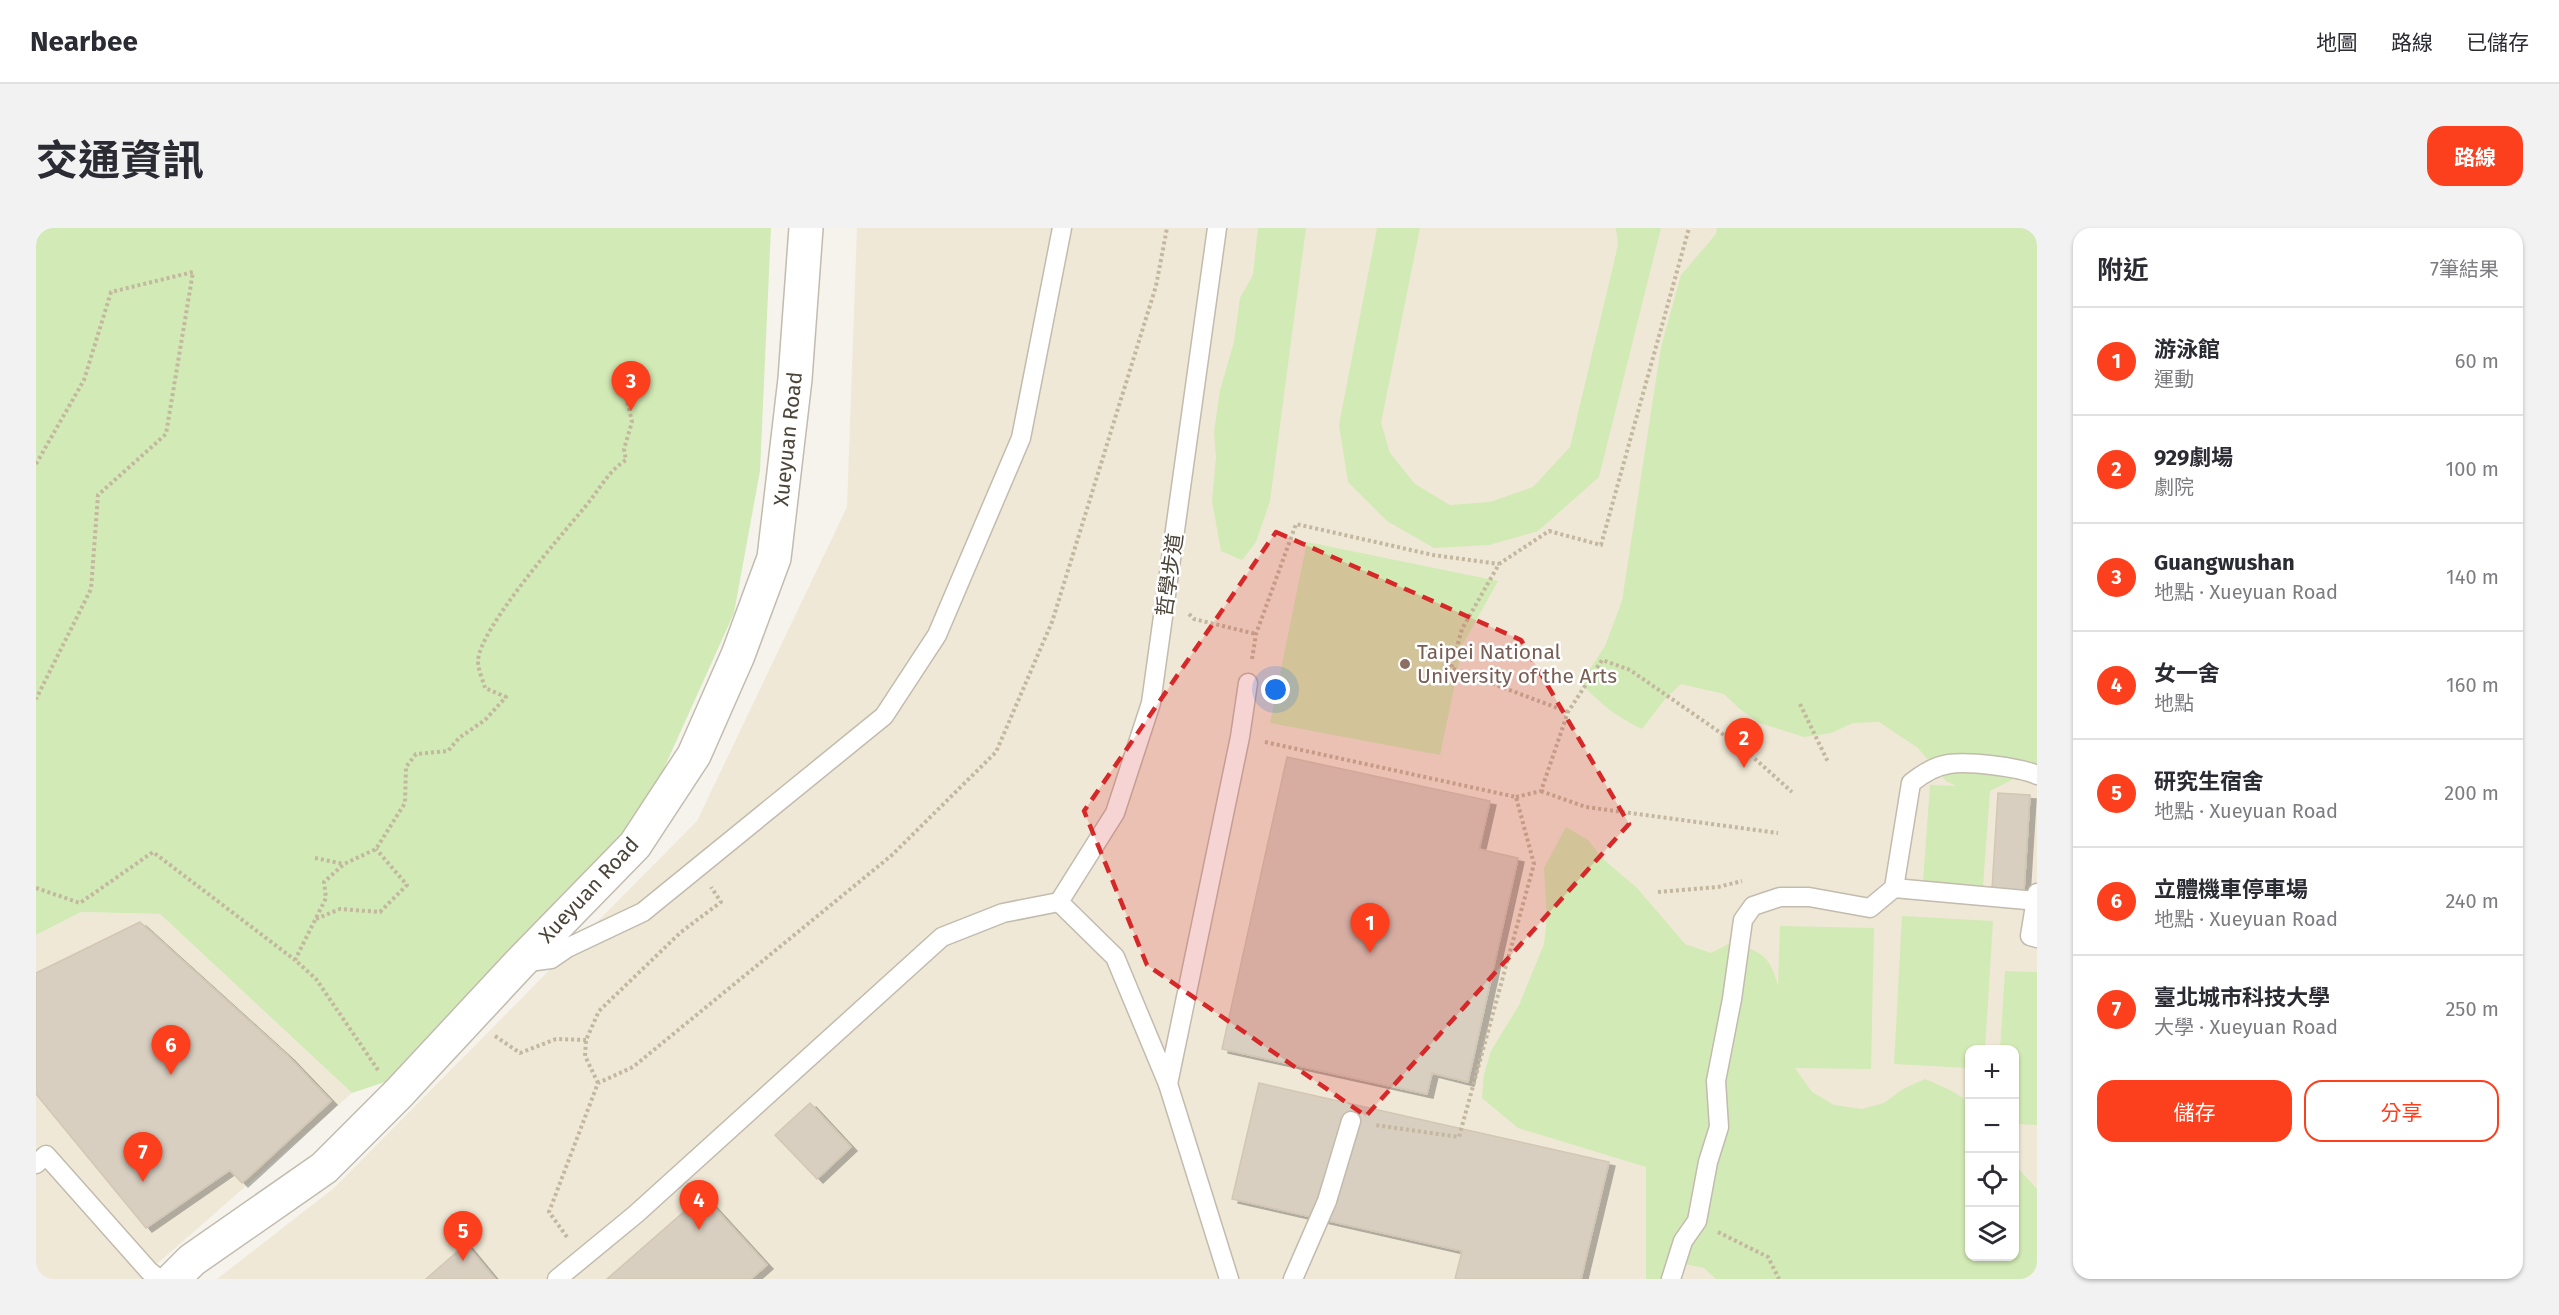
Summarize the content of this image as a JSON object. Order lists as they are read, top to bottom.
{
  "streets": {
    "street": ["Xueyuan Road"],
    "lane": ["哲學步道"]
  },
  "places": ["Taipei National University of the Arts"],
  "page": {
    "header": "Nearbee",
    "nav": ["地圖", "路線", "已儲存"],
    "title": "交通資訊",
    "buttons": [
      "路線",
      ["儲存", "分享"]
    ],
    "heading": ["附近", "7筆結果"],
    "list": [
      {
        "mark": "1",
        "name": "游泳館",
        "note": "運動",
        "value": "60 m"
      },
      {
        "mark": "2",
        "name": "929劇場",
        "note": "劇院",
        "value": "100 m"
      },
      {
        "mark": "3",
        "name": "Guangwushan",
        "note": "地點 · Xueyuan Road",
        "value": "140 m"
      },
      {
        "mark": "4",
        "name": "女一舍",
        "note": "地點",
        "value": "160 m"
      },
      {
        "mark": "5",
        "name": "研究生宿舍",
        "note": "地點 · Xueyuan Road",
        "value": "200 m"
      },
      {
        "mark": "6",
        "name": "立體機車停車場",
        "note": "地點 · Xueyuan Road",
        "value": "240 m"
      },
      {
        "mark": "7",
        "name": "臺北城市科技大學",
        "note": "大學 · Xueyuan Road",
        "value": "250 m"
      }
    ],
    "pins": [
      "3",
      "2",
      "1",
      "6",
      "7",
      "4",
      "5"
    ],
    "map_buttons": ["+", "−"]
  }
}
